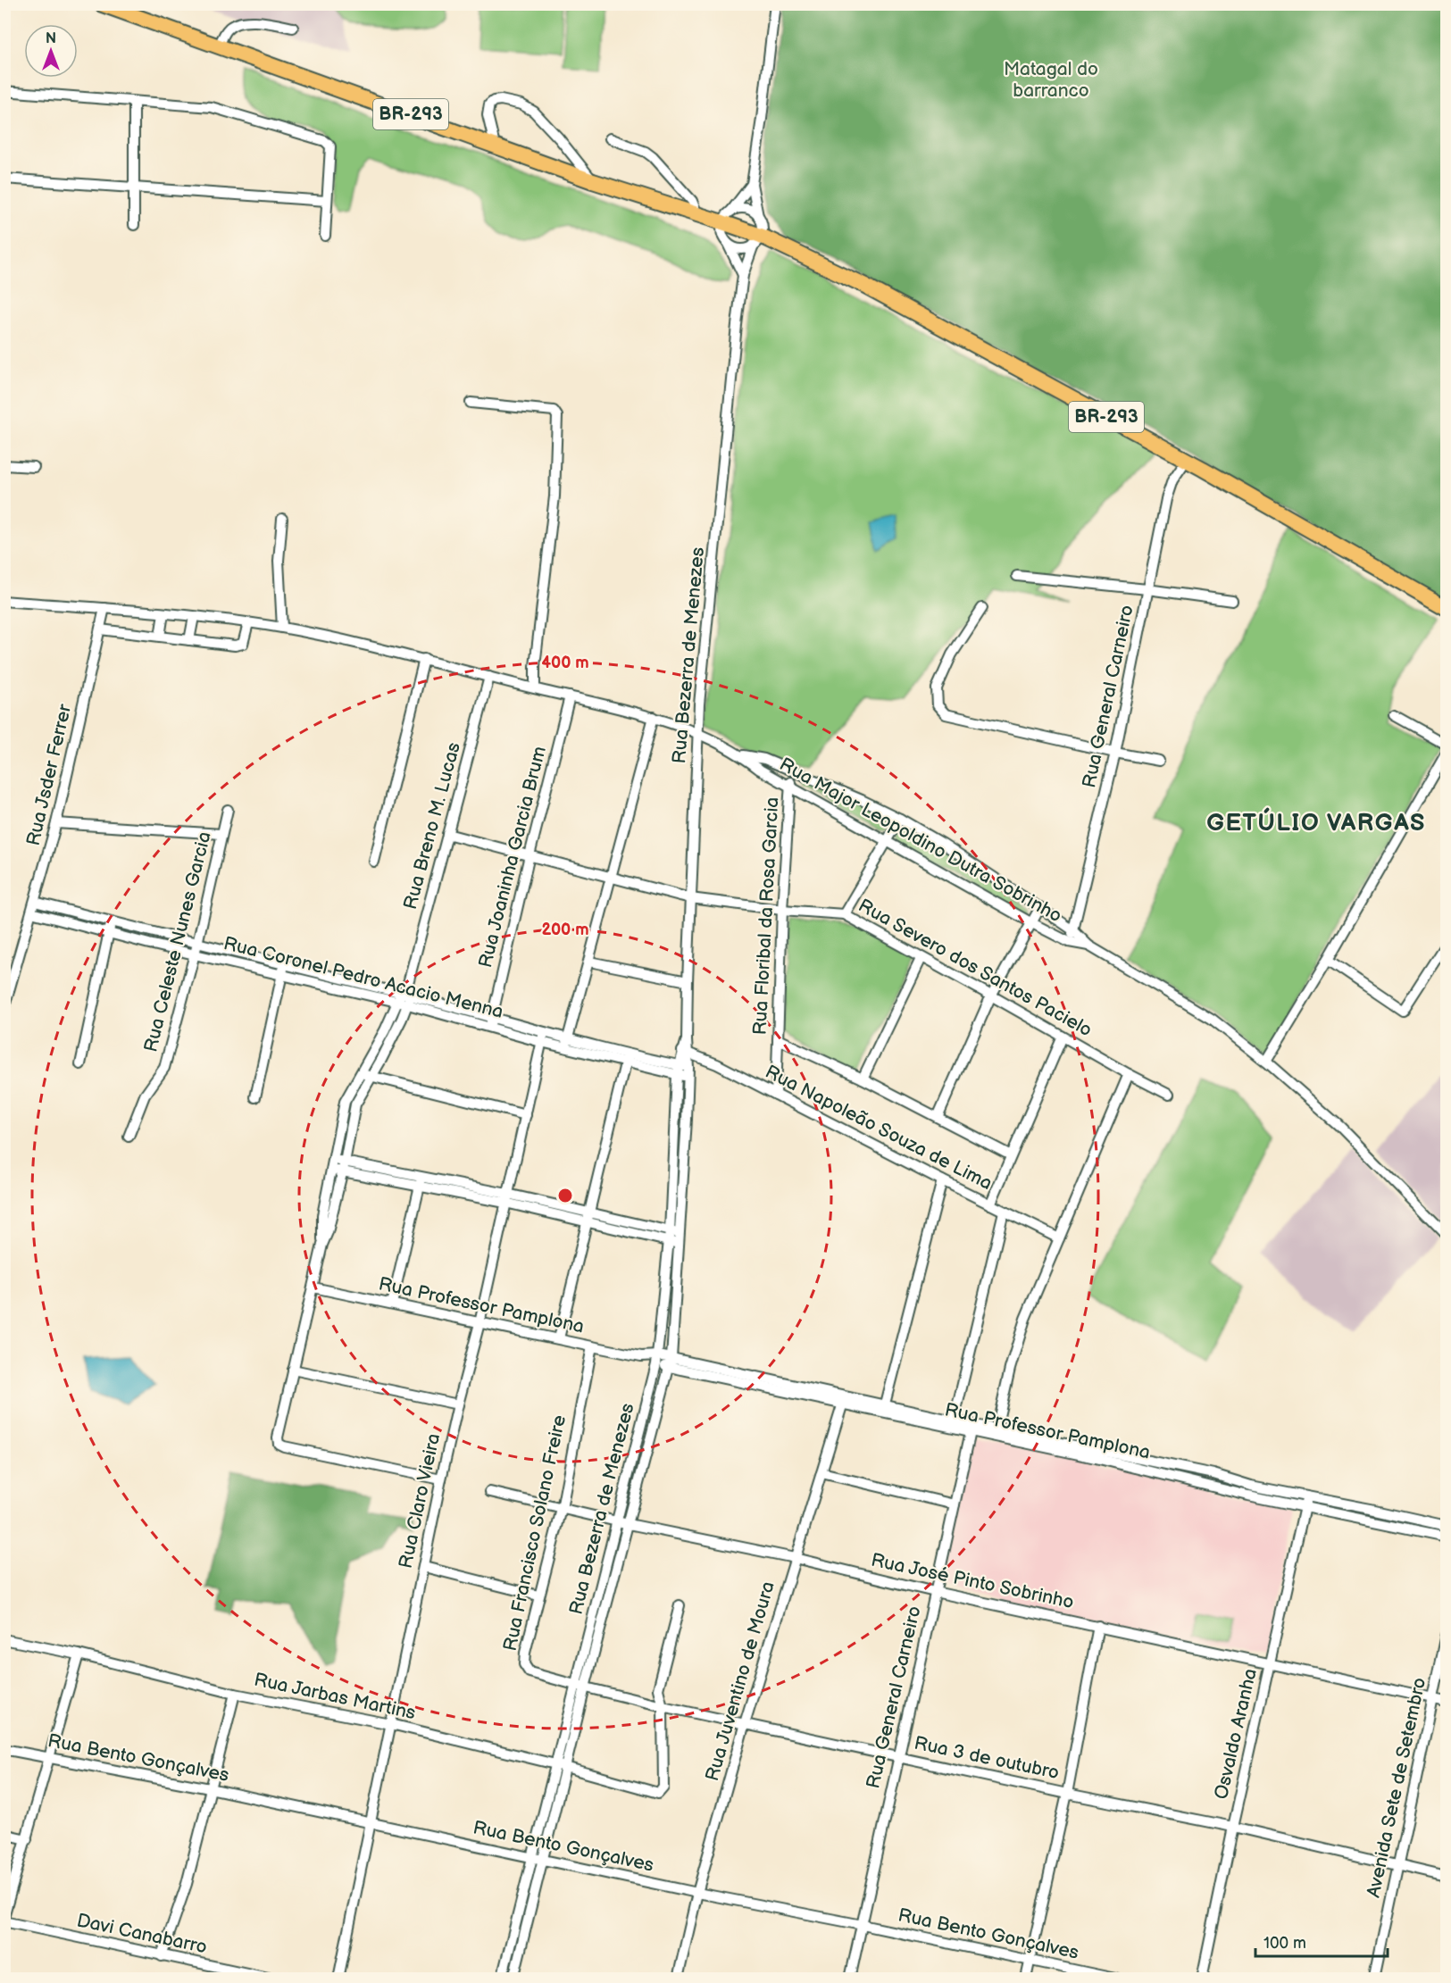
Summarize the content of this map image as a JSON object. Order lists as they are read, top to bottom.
{
  "streets": {
    "highway": ["BR-293"],
    "street": [
      "Rua Bezerra de Menezes",
      "Rua General Carneiro",
      "Rua Jsder Ferrer",
      "Rua Breno M. Lucas",
      "Rua Major Leopoldino Dutra Sobrinho",
      "Rua Joaninha Garcia Brum",
      "Rua Floribal da Rosa Garcia",
      "Rua Celeste Nunes Garcia",
      "Rua Severo dos Santos Pacielo",
      "Rua Coronel Pedro Acacio Menna",
      "Rua Napoleão Souza de Lima",
      "Rua Professor Pamplona",
      "Rua Claro Vieira",
      "Rua Francisco Solano Freire",
      "Rua José Pinto Sobrinho",
      "Rua Juventino de Moura",
      "Rua Jarbas Martins",
      "Osvaldo Aranha",
      "Rua Bento Gonçalves",
      "Rua 3 de outubro",
      "Avenida Sete de Setembro",
      "Davi Canabarro"
    ]
  },
  "crossings": [
    ["BR-293", "Rua Bezerra de Menezes"],
    ["BR-293", "Rua General Carneiro"],
    ["Rua Bezerra de Menezes", "Rua Major Leopoldino Dutra Sobrinho"],
    ["Rua Bezerra de Menezes", "Rua Severo dos Santos Pacielo"],
    ["Rua Bezerra de Menezes", "Rua Coronel Pedro Acacio Menna"],
    ["Rua Bezerra de Menezes", "Rua Napoleão Souza de Lima"],
    ["Rua Bezerra de Menezes", "Rua Professor Pamplona"],
    ["Rua Bezerra de Menezes", "Rua José Pinto Sobrinho"],
    ["Rua Bezerra de Menezes", "Rua Jarbas Martins"],
    ["Rua Bezerra de Menezes", "Rua Bento Gonçalves"],
    ["Rua Bezerra de Menezes", "Rua 3 de outubro"],
    ["Rua General Carneiro", "Rua Major Leopoldino Dutra Sobrinho"],
    ["Rua General Carneiro", "Rua Professor Pamplona"],
    ["Rua General Carneiro", "Rua José Pinto Sobrinho"],
    ["Rua General Carneiro", "Rua Bento Gonçalves"],
    ["Rua General Carneiro", "Rua 3 de outubro"],
    ["Rua Jsder Ferrer", "Rua Major Leopoldino Dutra Sobrinho"],
    ["Rua Jsder Ferrer", "Rua Coronel Pedro Acacio Menna"],
    ["Rua Breno M. Lucas", "Rua Major Leopoldino Dutra Sobrinho"],
    ["Rua Breno M. Lucas", "Rua Severo dos Santos Pacielo"],
    ["Rua Breno M. Lucas", "Rua Coronel Pedro Acacio Menna"],
    ["Rua Major Leopoldino Dutra Sobrinho", "Rua Joaninha Garcia Brum"],
    ["Rua Major Leopoldino Dutra Sobrinho", "Rua Floribal da Rosa Garcia"],
    ["Rua Joaninha Garcia Brum", "Rua Severo dos Santos Pacielo"],
    ["Rua Joaninha Garcia Brum", "Rua Coronel Pedro Acacio Menna"],
    ["Rua Floribal da Rosa Garcia", "Rua Severo dos Santos Pacielo"],
    ["Rua Floribal da Rosa Garcia", "Rua Napoleão Souza de Lima"],
    ["Rua Celeste Nunes Garcia", "Rua Coronel Pedro Acacio Menna"],
    ["Rua Coronel Pedro Acacio Menna", "Rua Claro Vieira"],
    ["Rua Professor Pamplona", "Rua Claro Vieira"],
    ["Rua Professor Pamplona", "Rua Francisco Solano Freire"],
    ["Rua Professor Pamplona", "Rua Juventino de Moura"],
    ["Rua Professor Pamplona", "Osvaldo Aranha"],
    ["Rua Claro Vieira", "Rua Jarbas Martins"],
    ["Rua Claro Vieira", "Rua Bento Gonçalves"],
    ["Rua Francisco Solano Freire", "Rua José Pinto Sobrinho"],
    ["Rua Francisco Solano Freire", "Rua 3 de outubro"],
    ["Rua José Pinto Sobrinho", "Rua Juventino de Moura"],
    ["Rua José Pinto Sobrinho", "Osvaldo Aranha"],
    ["Rua José Pinto Sobrinho", "Avenida Sete de Setembro"],
    ["Rua Juventino de Moura", "Rua Bento Gonçalves"],
    ["Rua Juventino de Moura", "Rua 3 de outubro"],
    ["Rua Jarbas Martins", "Rua 3 de outubro"],
    ["Osvaldo Aranha", "Rua 3 de outubro"],
    ["Rua 3 de outubro", "Avenida Sete de Setembro"]
  ],
  "districts": ["GETÚLIO VARGAS"],
  "parks": ["Matagal do barranco"],
  "scale_bar": "100 m",
  "north": "top",
  "rings": ["400 m", "200 m"]
}
